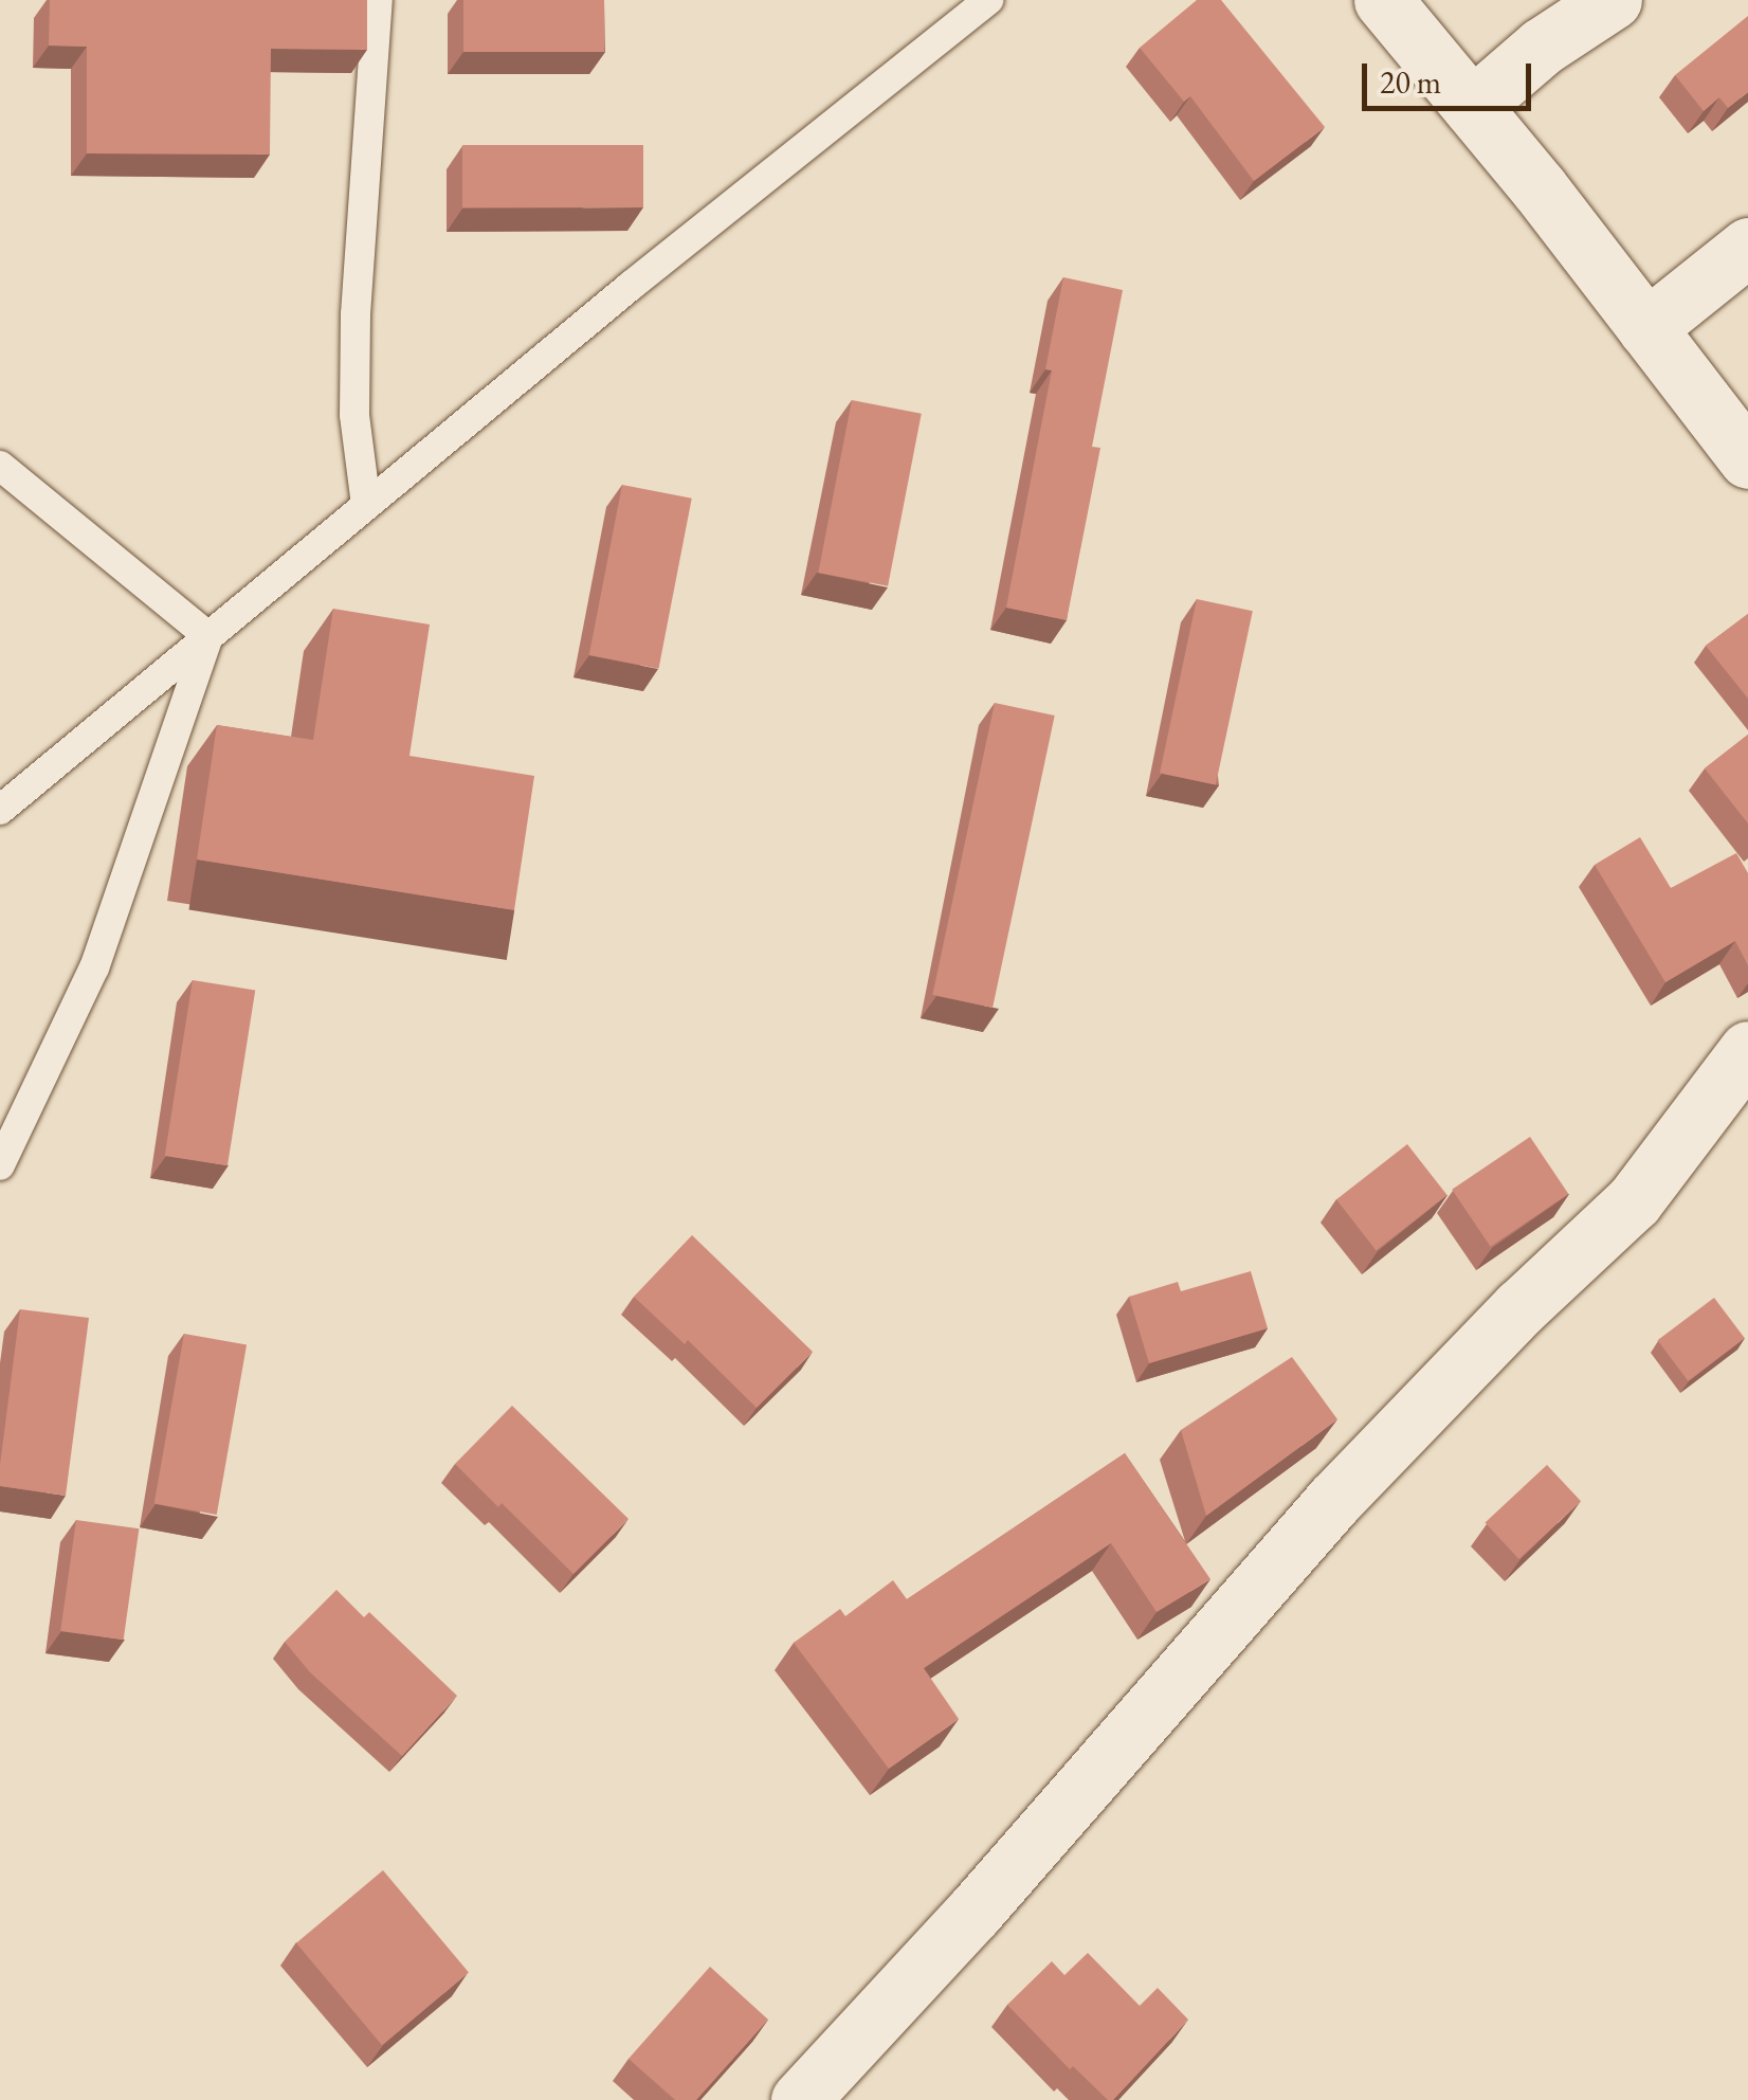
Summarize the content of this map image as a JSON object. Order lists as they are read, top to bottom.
{
  "scale_bar": "20 m"
}
